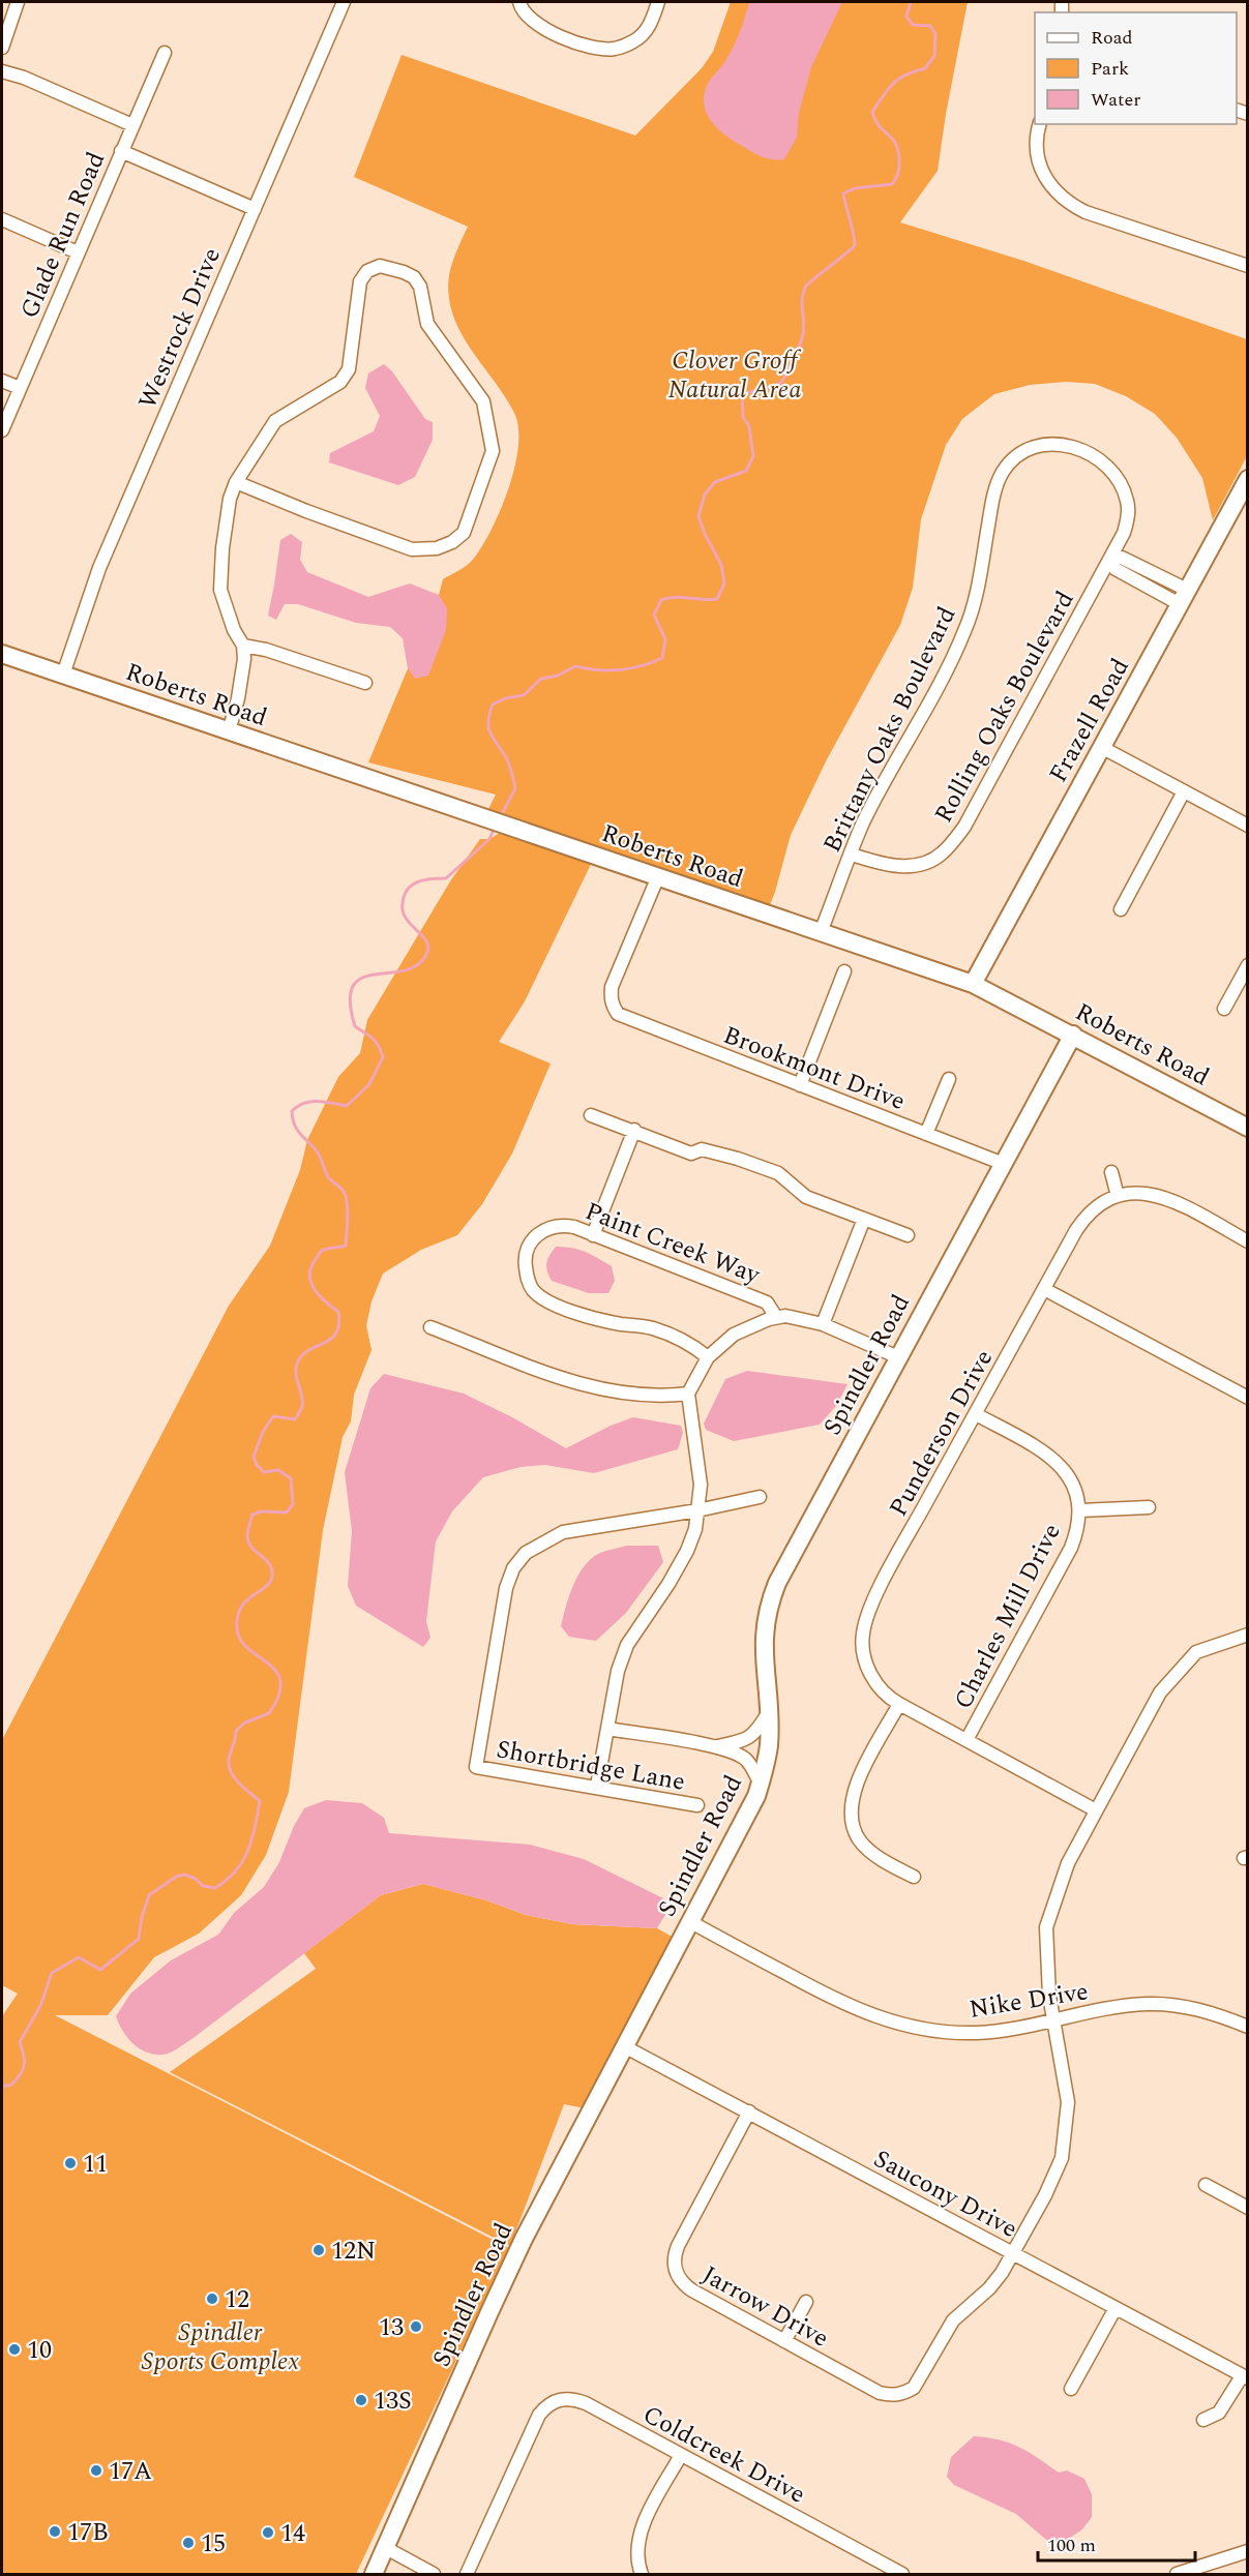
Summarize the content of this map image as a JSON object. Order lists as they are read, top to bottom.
{
  "streets": {
    "street": [
      "Glade Run Road",
      "Westrock Drive",
      "Roberts Road",
      "Rolling Oaks Boulevard",
      "Frazell Road",
      "Brittany Oaks Boulevard",
      "Brookmont Drive",
      "Paint Creek Way",
      "Spindler Road",
      "Punderson Drive",
      "Charles Mill Drive",
      "Shortbridge Lane",
      "Nike Drive",
      "Saucony Drive",
      "Jarrow Drive",
      "Coldcreek Drive"
    ]
  },
  "crossings": [
    ["Westrock Drive", "Roberts Road"],
    ["Roberts Road", "Frazell Road"],
    ["Roberts Road", "Brittany Oaks Boulevard"],
    ["Roberts Road", "Brookmont Drive"],
    ["Roberts Road", "Spindler Road"],
    ["Rolling Oaks Boulevard", "Brittany Oaks Boulevard"],
    ["Brookmont Drive", "Spindler Road"],
    ["Spindler Road", "Nike Drive"],
    ["Spindler Road", "Saucony Drive"],
    ["Punderson Drive", "Charles Mill Drive"],
    ["Saucony Drive", "Jarrow Drive"]
  ],
  "parks": ["Clover Groff Natural Area", "Spindler Sports Complex"],
  "places": [
    "11",
    "12N",
    "12",
    "13",
    "10",
    "13S",
    "17A",
    "17B",
    "14",
    "15"
  ],
  "legend": ["Road", "Park", "Water"],
  "scale_bar": "100 m"
}
